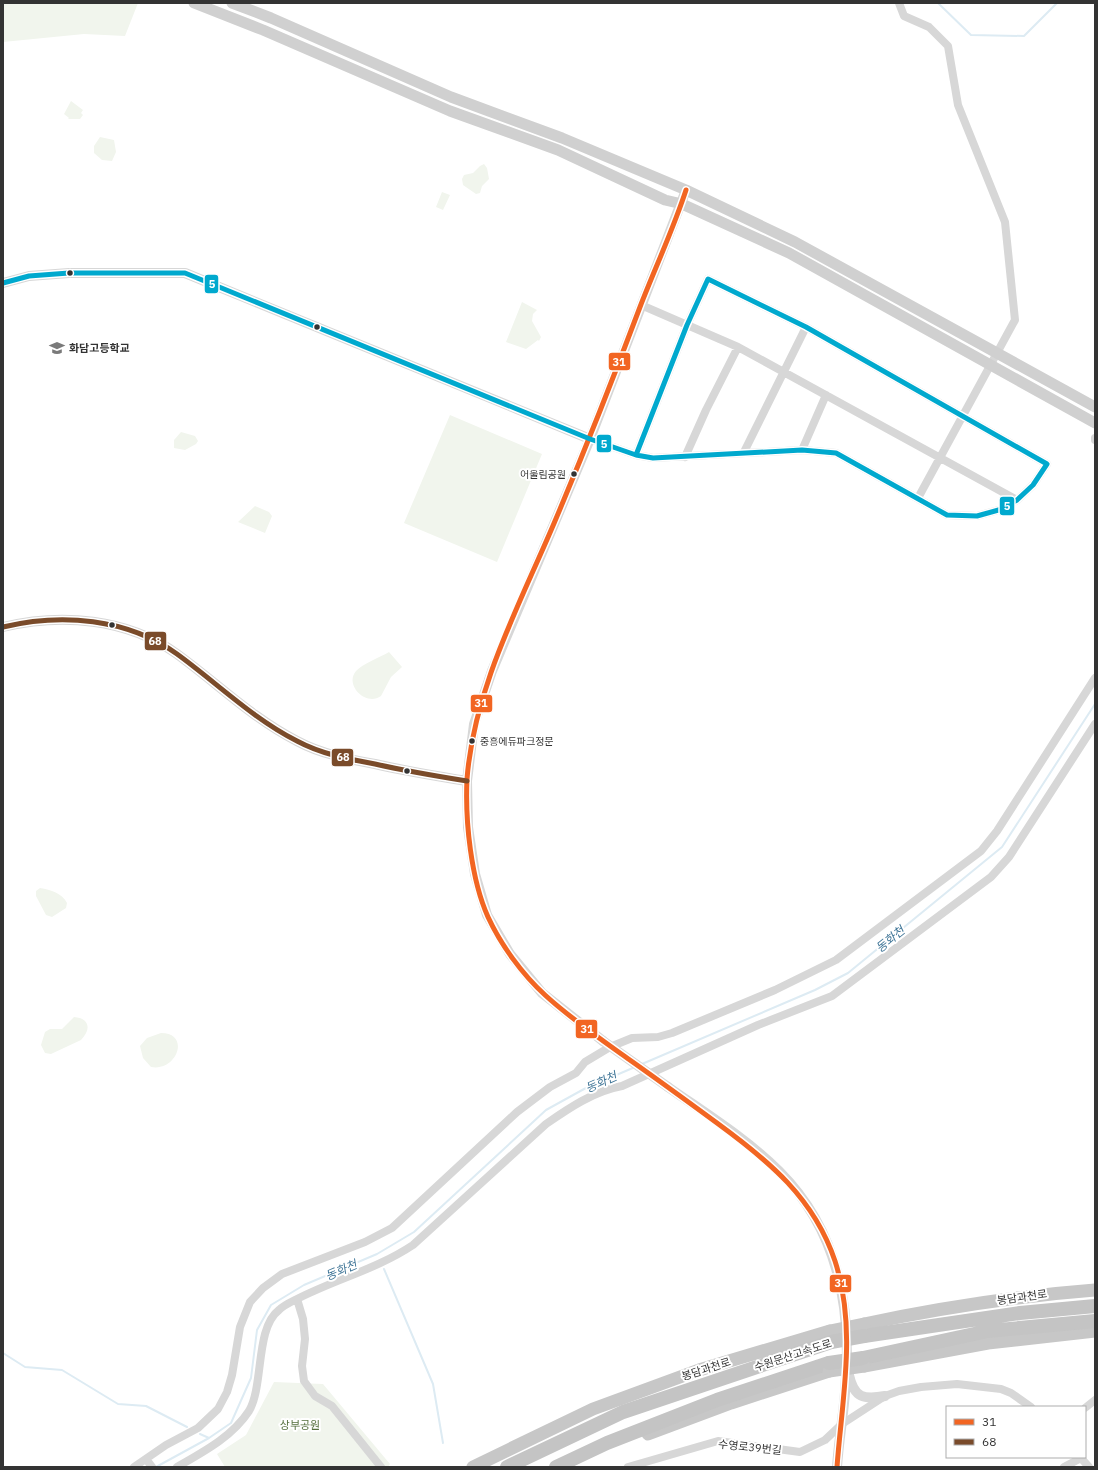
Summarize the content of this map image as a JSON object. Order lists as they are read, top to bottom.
{
  "streets": {
    "highway": ["봉담과천로", "수원문산고속도로"],
    "street": ["수영로39번길"]
  },
  "crossings": [
    ["봉담과천로", "수원문산고속도로"]
  ],
  "water": ["동화천"],
  "parks": ["상부공원"],
  "places": {
    "school or university": ["화담고등학교"],
    "other": ["어울림공원", "중흥에듀파크정문"]
  },
  "lines": ["transit line 31", "transit line 5", "transit line 68"],
  "legend": ["31", "68"]
}
